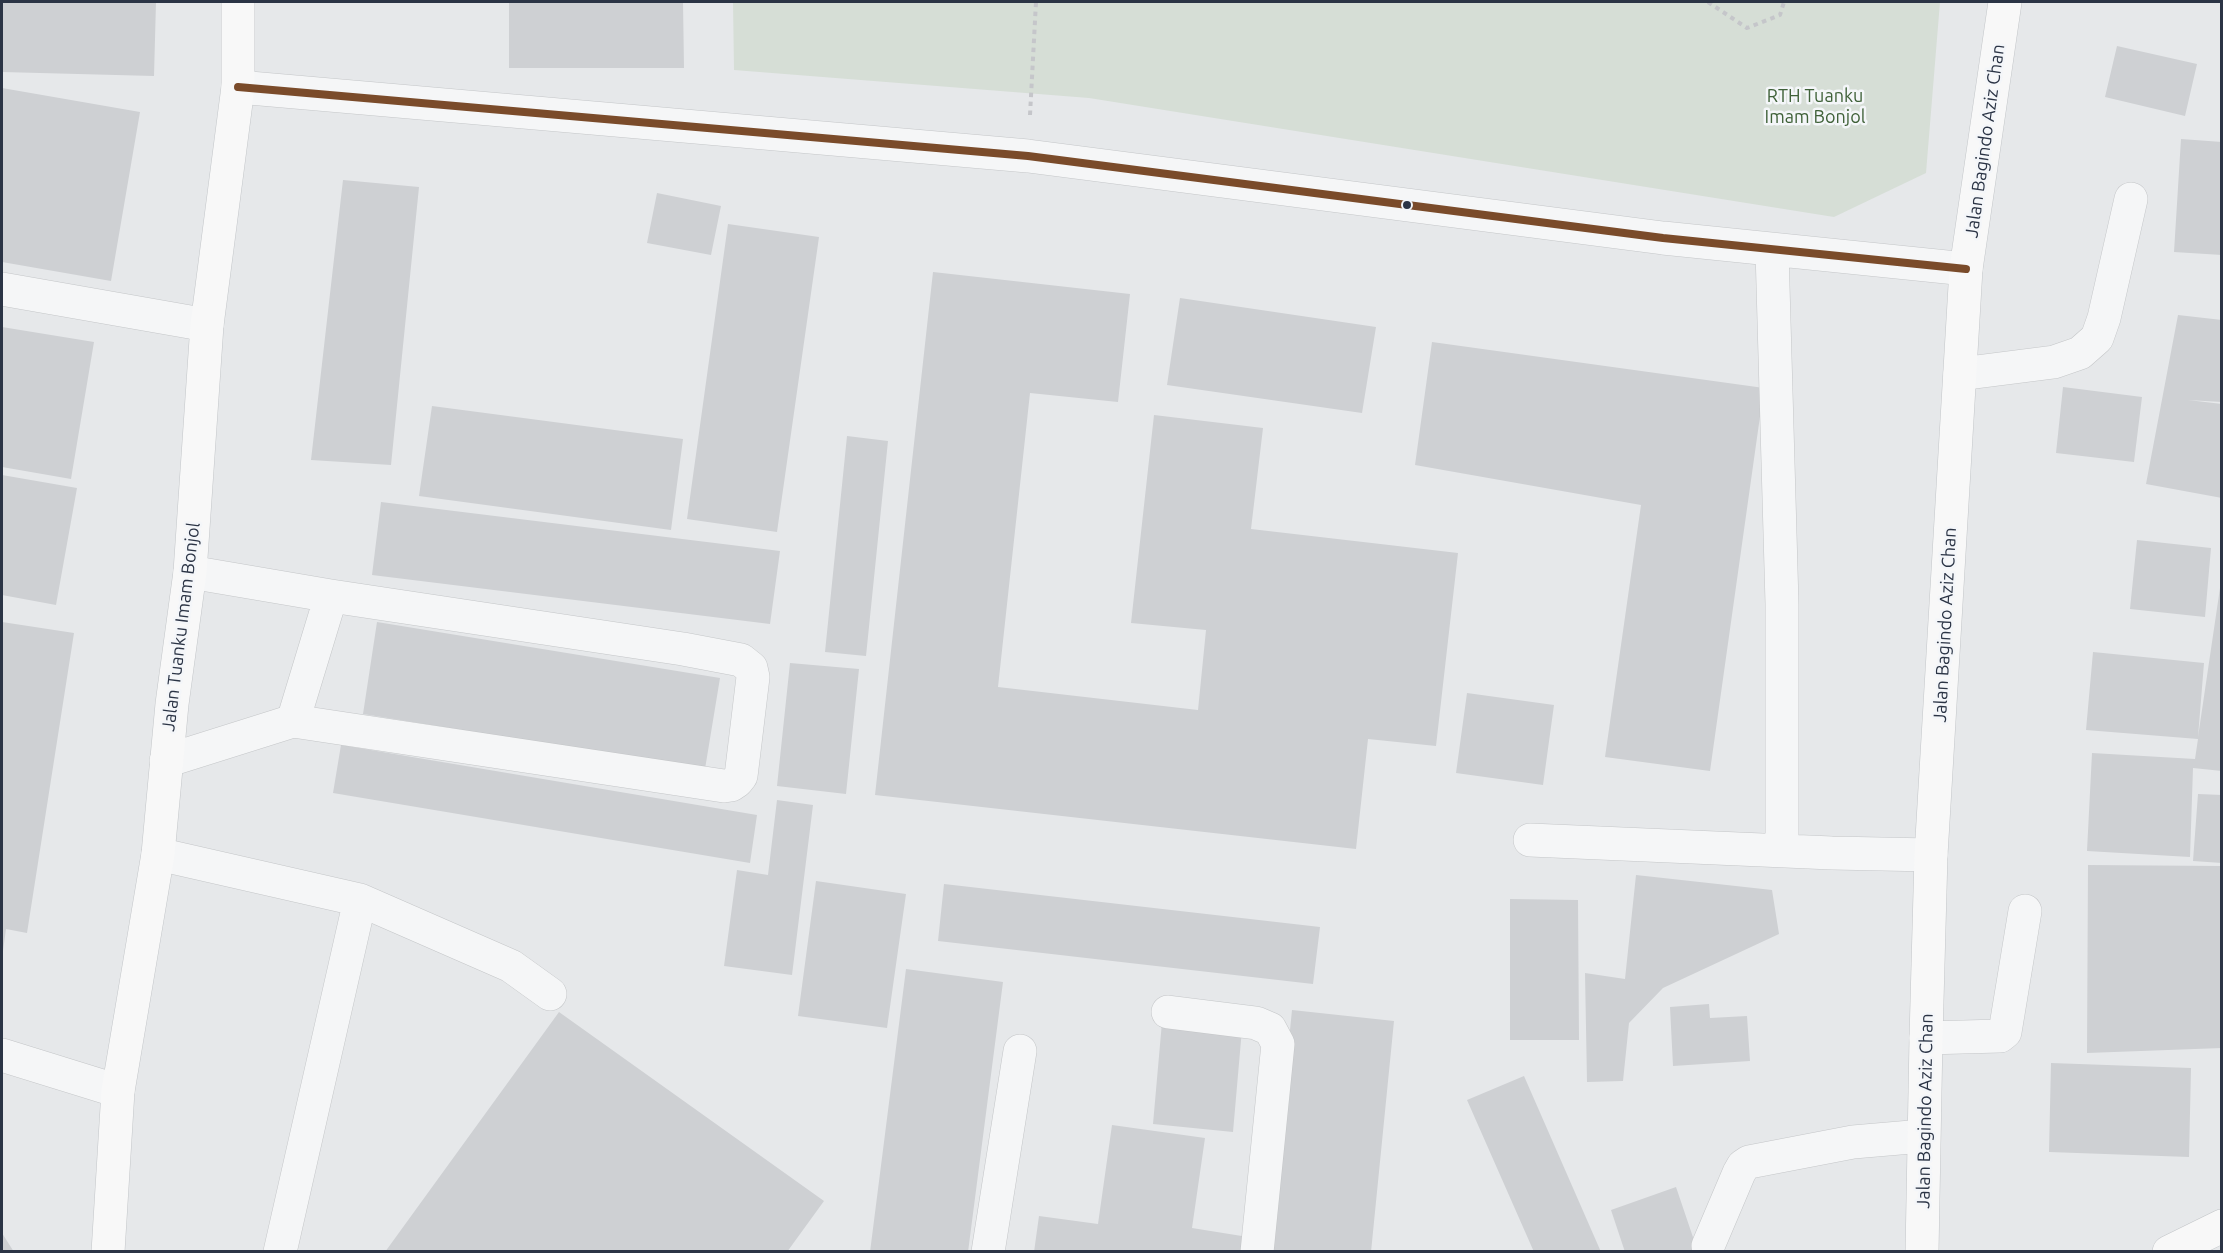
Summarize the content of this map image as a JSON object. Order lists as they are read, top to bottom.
{
  "streets": {
    "main road": ["Jalan Bagindo Aziz Chan", "Jalan Tuanku Imam Bonjol"]
  },
  "parks": ["RTH Tuanku Imam Bonjol"]
}
